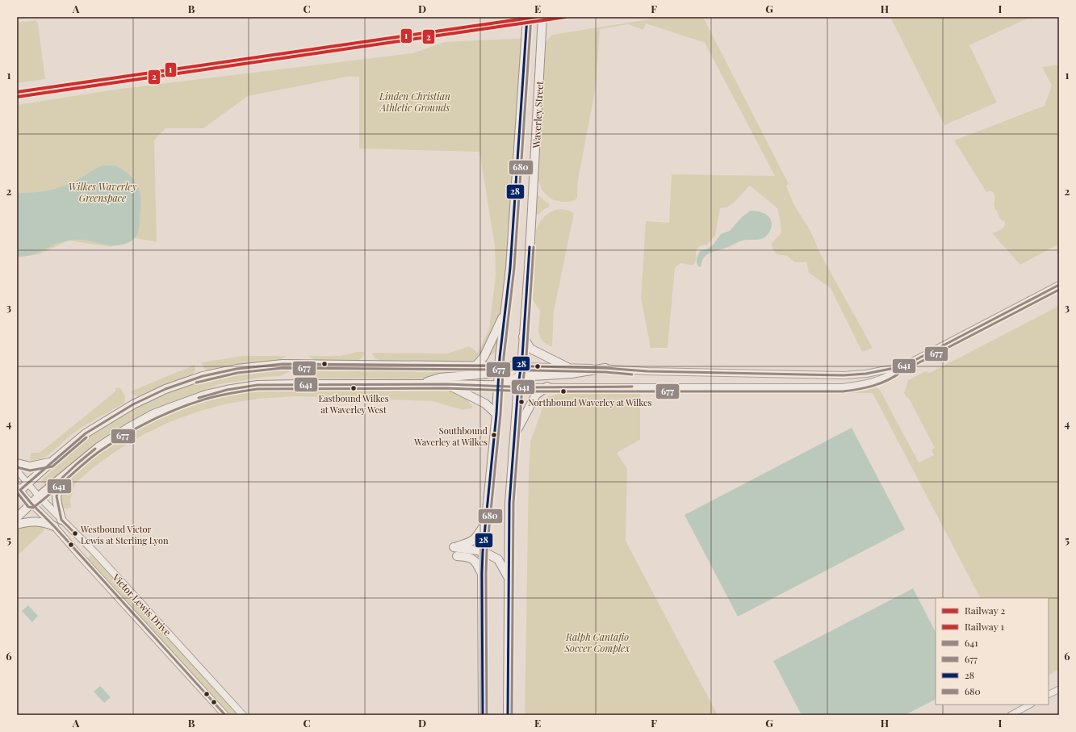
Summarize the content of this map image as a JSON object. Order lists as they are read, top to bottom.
{
  "streets": {
    "main road": ["Waverley Street"],
    "street": ["Victor Lewis Drive"]
  },
  "parks": ["Linden Christian Athletic Grounds", "Wilkes Waverley Greenspace", "Ralph Cantafio Soccer Complex"],
  "places": [
    "Eastbound Wilkes at Waverley West",
    "Northbound Waverley at Wilkes",
    "Southbound Waverley at Wilkes",
    "Westbound Victor Lewis at Sterling Lyon"
  ],
  "lines": [
    "rail line 2",
    "rail line 1",
    "transit line 28",
    "transit line 680",
    "transit line 641",
    "transit line 677"
  ],
  "legend": [
    "Railway 2",
    "Railway 1",
    "641",
    "677",
    "28",
    "680"
  ],
  "grid": {
    "columns": [
      "A",
      "B",
      "C",
      "D",
      "E",
      "F",
      "G",
      "H",
      "I"
    ],
    "rows": [
      "1",
      "2",
      "3",
      "4",
      "5",
      "6"
    ]
  }
}
